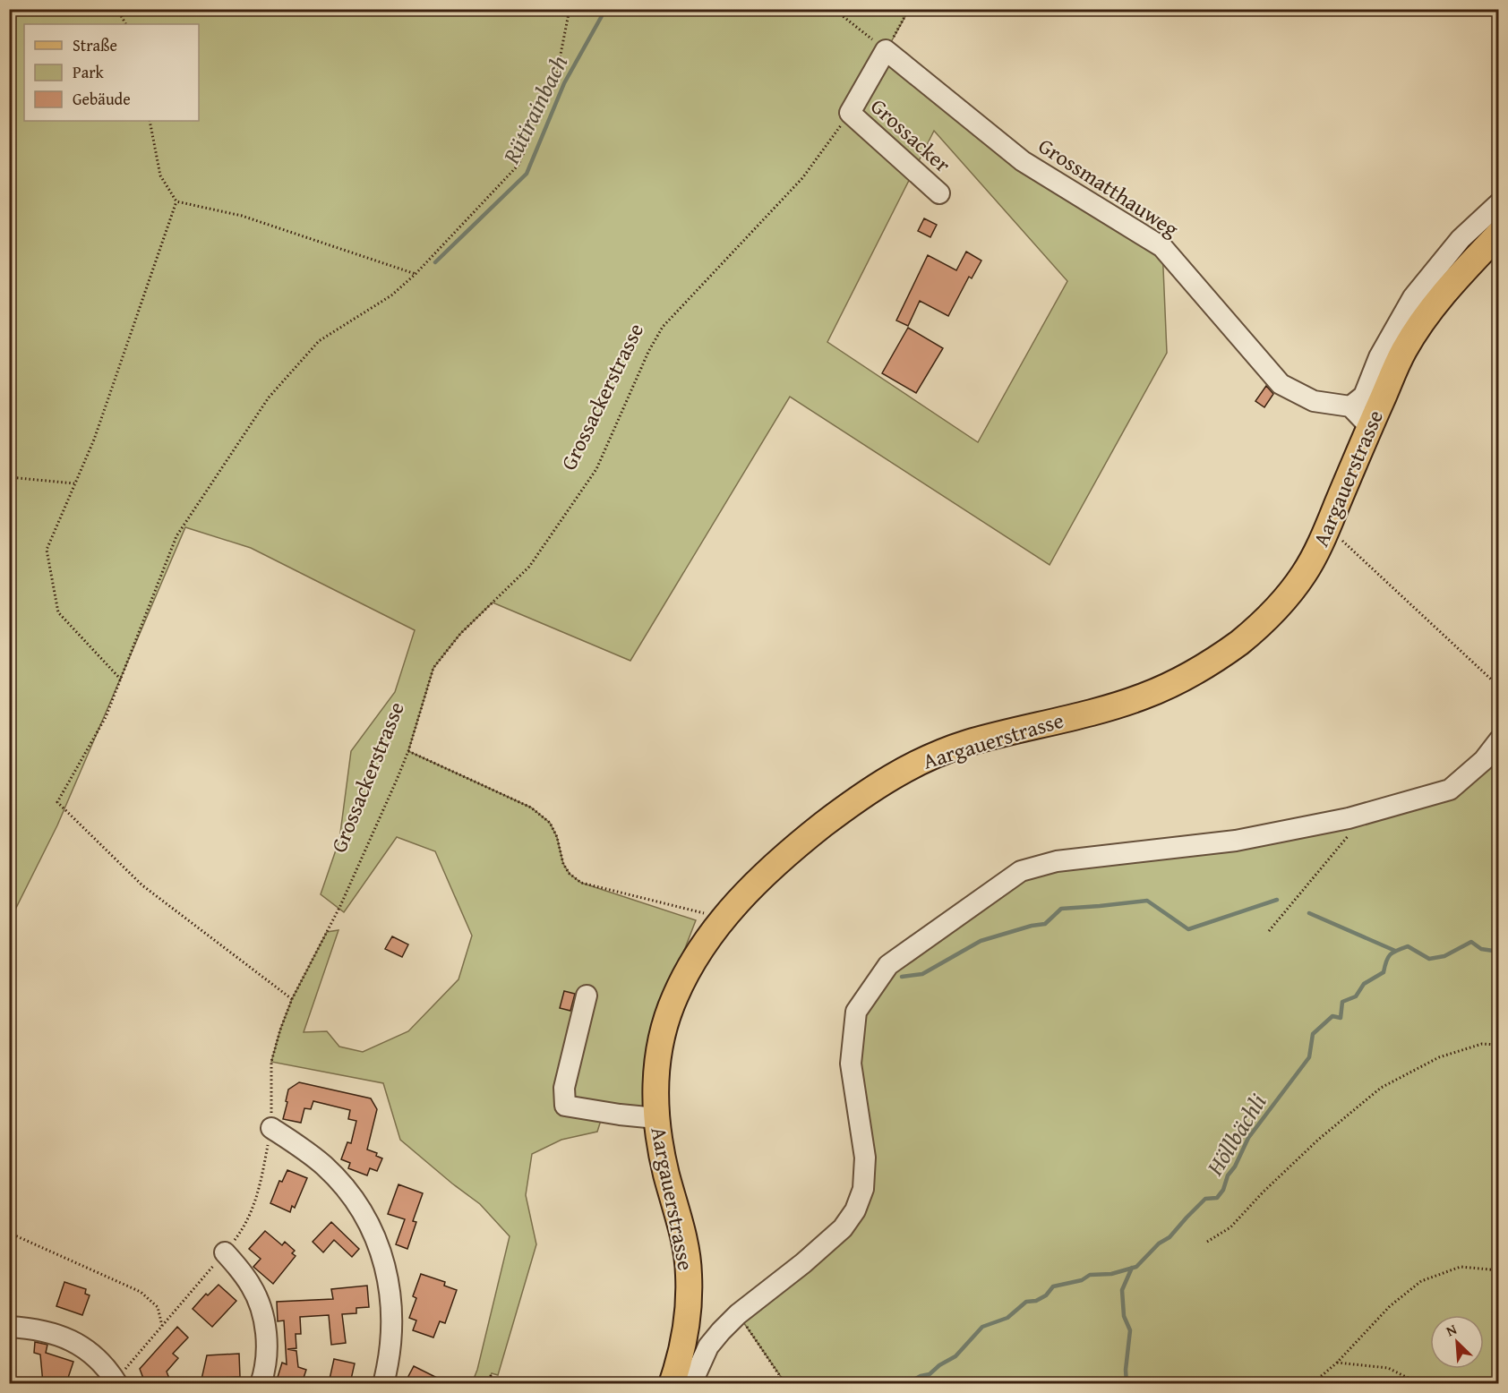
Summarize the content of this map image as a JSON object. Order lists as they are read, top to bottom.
{
  "streets": {
    "main road": ["Aargauerstrasse"],
    "street": ["Grossacker", "Grossmatthauweg"],
    "path": ["Grossackerstrasse"]
  },
  "crossings": [
    ["Grossacker", "Grossackerstrasse"]
  ],
  "water": ["Rütirainbach", "Höllbächli"],
  "legend": ["Straße", "Park", "Gebäude"],
  "north": "top left"
}
